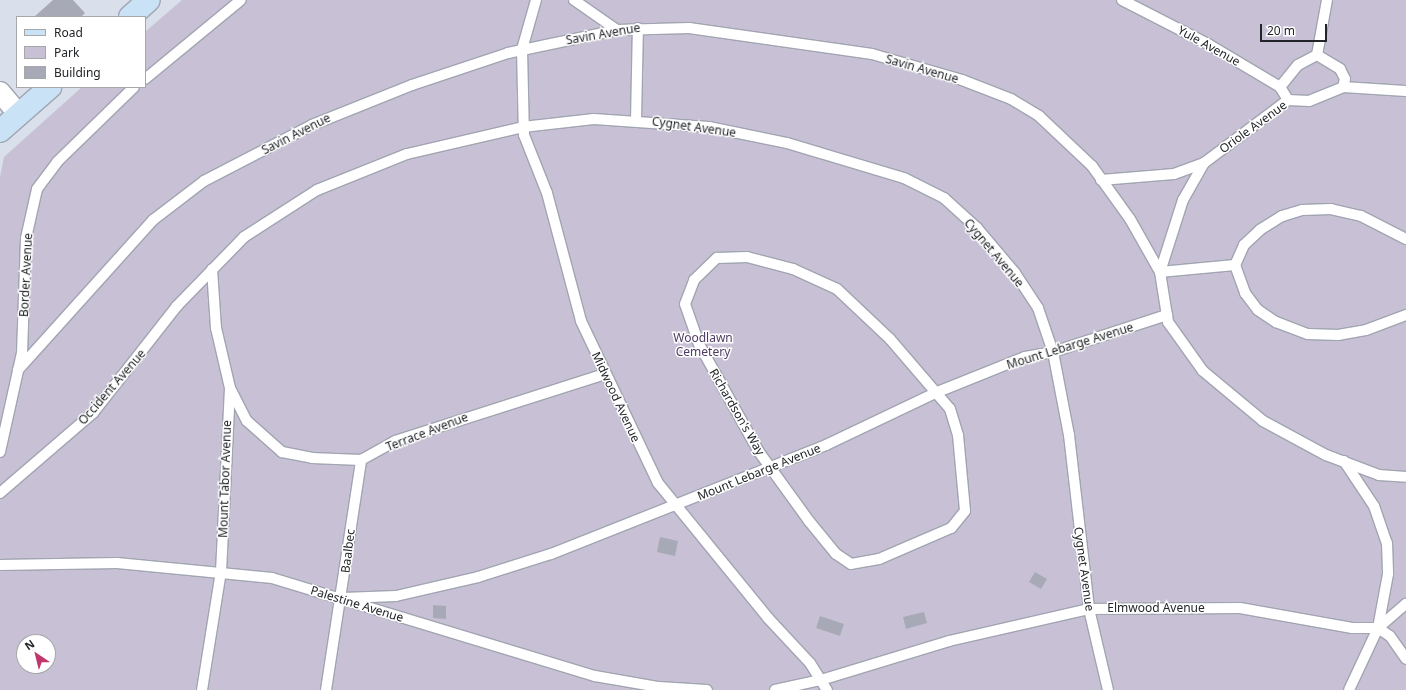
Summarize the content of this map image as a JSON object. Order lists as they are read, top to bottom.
{
  "streets": {
    "lane": [
      "Savin Avenue",
      "Yule Avenue",
      "Cygnet Avenue",
      "Oriole Avenue",
      "Border Avenue",
      "Mount Lebarge Avenue",
      "Occident Avenue",
      "Midwood Avenue",
      "Richardson's Way",
      "Terrace Avenue",
      "Mount Tabor Avenue",
      "Baalbec",
      "Palestine Avenue",
      "Elmwood Avenue"
    ]
  },
  "crossings": [
    ["Savin Avenue", "Oriole Avenue"],
    ["Savin Avenue", "Border Avenue"],
    ["Savin Avenue", "Mount Lebarge Avenue"],
    ["Savin Avenue", "Midwood Avenue"],
    ["Yule Avenue", "Oriole Avenue"],
    ["Cygnet Avenue", "Mount Lebarge Avenue"],
    ["Cygnet Avenue", "Midwood Avenue"],
    ["Cygnet Avenue", "Elmwood Avenue"],
    ["Mount Lebarge Avenue", "Midwood Avenue"],
    ["Mount Lebarge Avenue", "Richardson's Way"],
    ["Mount Lebarge Avenue", "Baalbec"],
    ["Mount Lebarge Avenue", "Palestine Avenue"],
    ["Occident Avenue", "Mount Tabor Avenue"],
    ["Midwood Avenue", "Terrace Avenue"],
    ["Midwood Avenue", "Elmwood Avenue"],
    ["Terrace Avenue", "Baalbec"],
    ["Mount Tabor Avenue", "Palestine Avenue"],
    ["Baalbec", "Palestine Avenue"]
  ],
  "parks": ["Woodlawn Cemetery"],
  "legend": ["Road", "Park", "Building"],
  "scale_bar": "20 m",
  "north": "top left"
}
